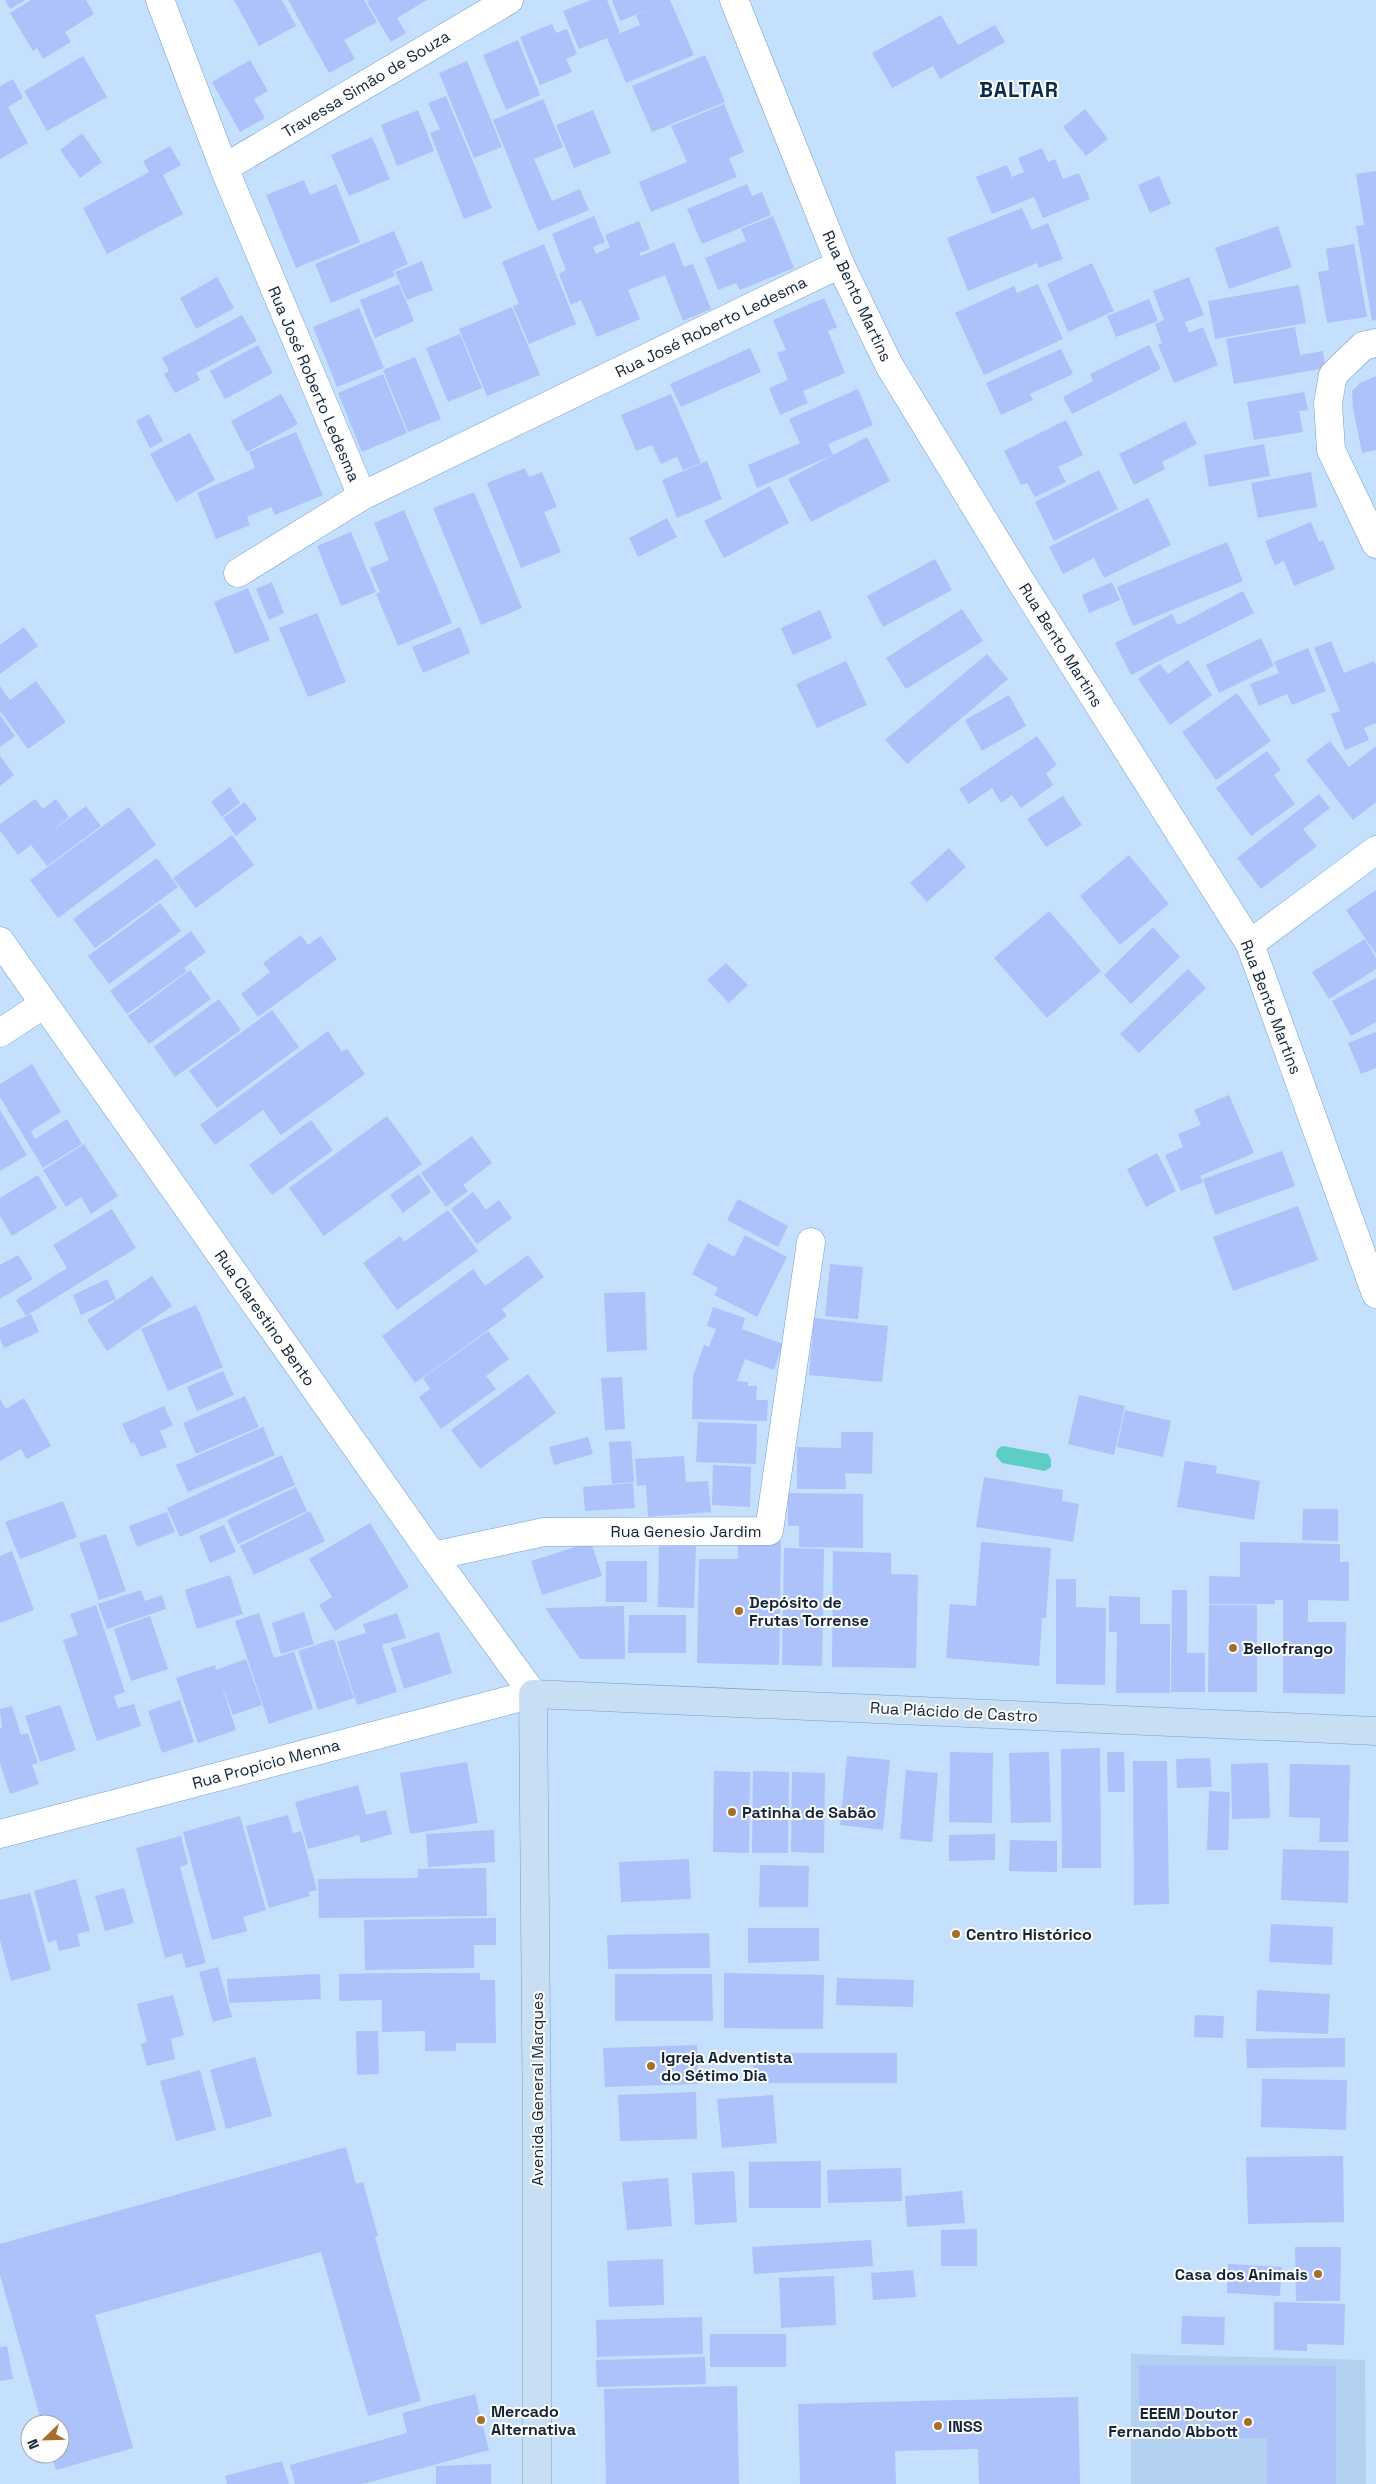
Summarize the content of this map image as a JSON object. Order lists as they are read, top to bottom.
{
  "streets": {
    "main road": ["Rua Plácido de Castro", "Avenida General Marques"],
    "street": [
      "Travessa Simão de Souza",
      "Rua Bento Martins",
      "Rua José Roberto Ledesma",
      "Rua Clarestino Bento",
      "Rua Genesio Jardim",
      "Rua Propício Menna"
    ]
  },
  "crossings": [
    ["Travessa Simão de Souza", "Rua José Roberto Ledesma"],
    ["Rua Bento Martins", "Rua José Roberto Ledesma"],
    ["Rua Clarestino Bento", "Rua Genesio Jardim"],
    ["Rua Clarestino Bento", "Rua Plácido de Castro"],
    ["Rua Clarestino Bento", "Rua Propício Menna"],
    ["Rua Clarestino Bento", "Avenida General Marques"],
    ["Rua Plácido de Castro", "Rua Propício Menna"],
    ["Rua Plácido de Castro", "Avenida General Marques"],
    ["Rua Propício Menna", "Avenida General Marques"]
  ],
  "districts": ["BALTAR"],
  "places": [
    "Depósito de Frutas Torrense",
    "Bellofrango",
    "Patinha de Sabão",
    "Centro Histórico",
    "Igreja Adventista do Sétimo Dia",
    "Casa dos Animais",
    "Mercado Alternativa",
    "EEEM Doutor Fernando Abbott",
    "INSS"
  ],
  "north": "bottom left"
}
